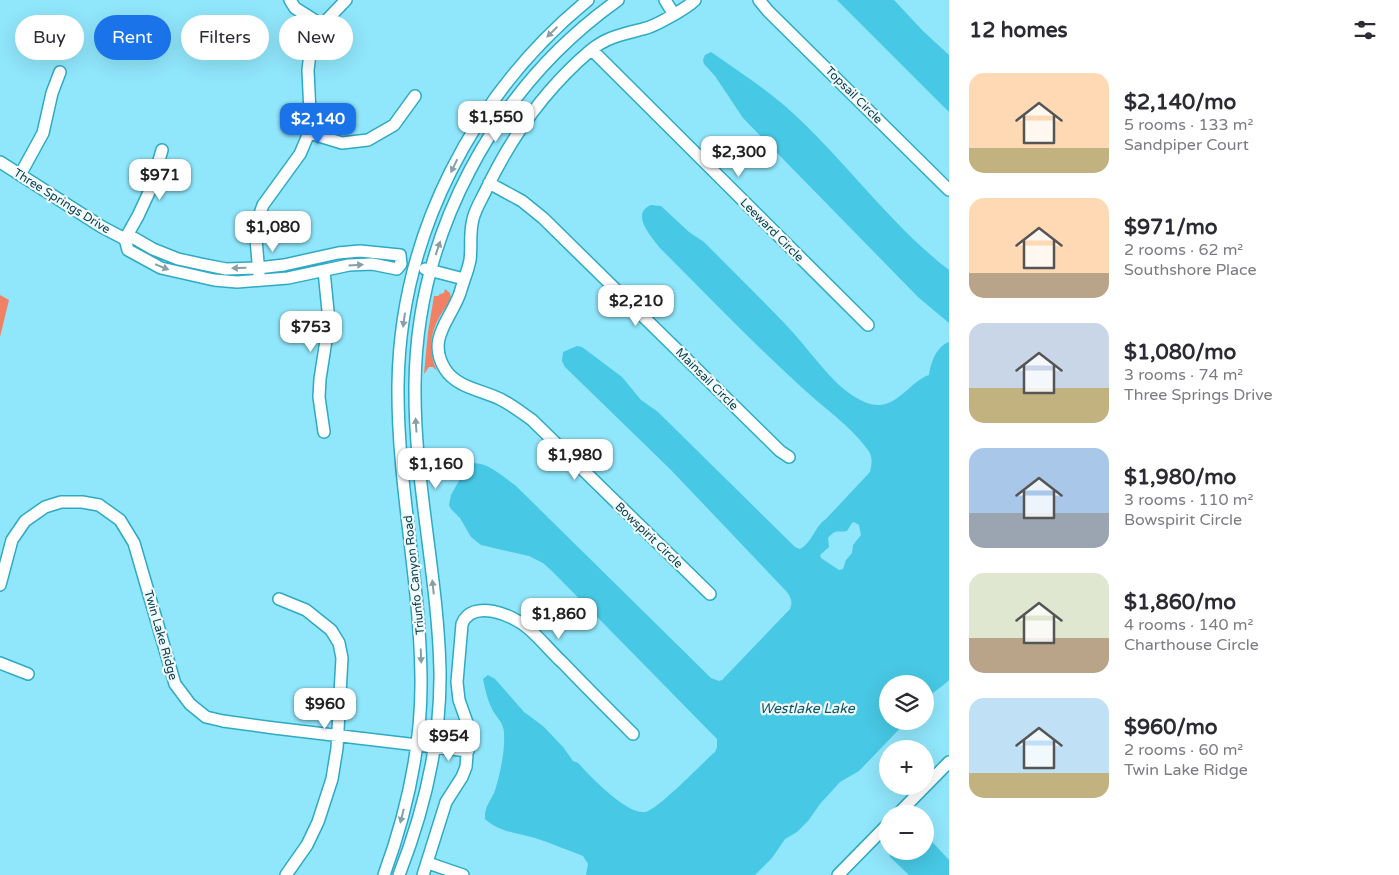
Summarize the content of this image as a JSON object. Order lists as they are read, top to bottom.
{
  "streets": {
    "street": [
      "Topsail Circle",
      "Three Springs Drive",
      "Leeward Circle",
      "Mainsail Circle",
      "Bowspirit Circle",
      "Triunfo Canyon Road",
      "Twin Lake Ridge"
    ]
  },
  "crossings": [
    ["Three Springs Drive", "Triunfo Canyon Road"],
    ["Triunfo Canyon Road", "Twin Lake Ridge"]
  ],
  "water": ["Westlake Lake"],
  "page": {
    "heading": "12 homes",
    "chip": [
      "Buy",
      "Rent",
      "Filters",
      "New"
    ],
    "list": [
      {
        "name": "$2,140/mo",
        "note": "5 rooms · 133 m² · Sandpiper Court"
      },
      {
        "name": "$971/mo",
        "note": "2 rooms · 62 m² · Southshore Place"
      },
      {
        "name": "$1,080/mo",
        "note": "3 rooms · 74 m² · Three Springs Drive"
      },
      {
        "name": "$1,980/mo",
        "note": "3 rooms · 110 m² · Bowspirit Circle"
      },
      {
        "name": "$1,860/mo",
        "note": "4 rooms · 140 m² · Charthouse Circle"
      },
      {
        "name": "$960/mo",
        "note": "2 rooms · 60 m² · Twin Lake Ridge"
      }
    ],
    "price": [
      "$1,550",
      "$2,140",
      "$2,300",
      "$971",
      "$1,080",
      "$2,210",
      "$753",
      "$1,980",
      "$1,160",
      "$1,860",
      "$960",
      "$954"
    ],
    "map_buttons": ["+", "−"]
  }
}
